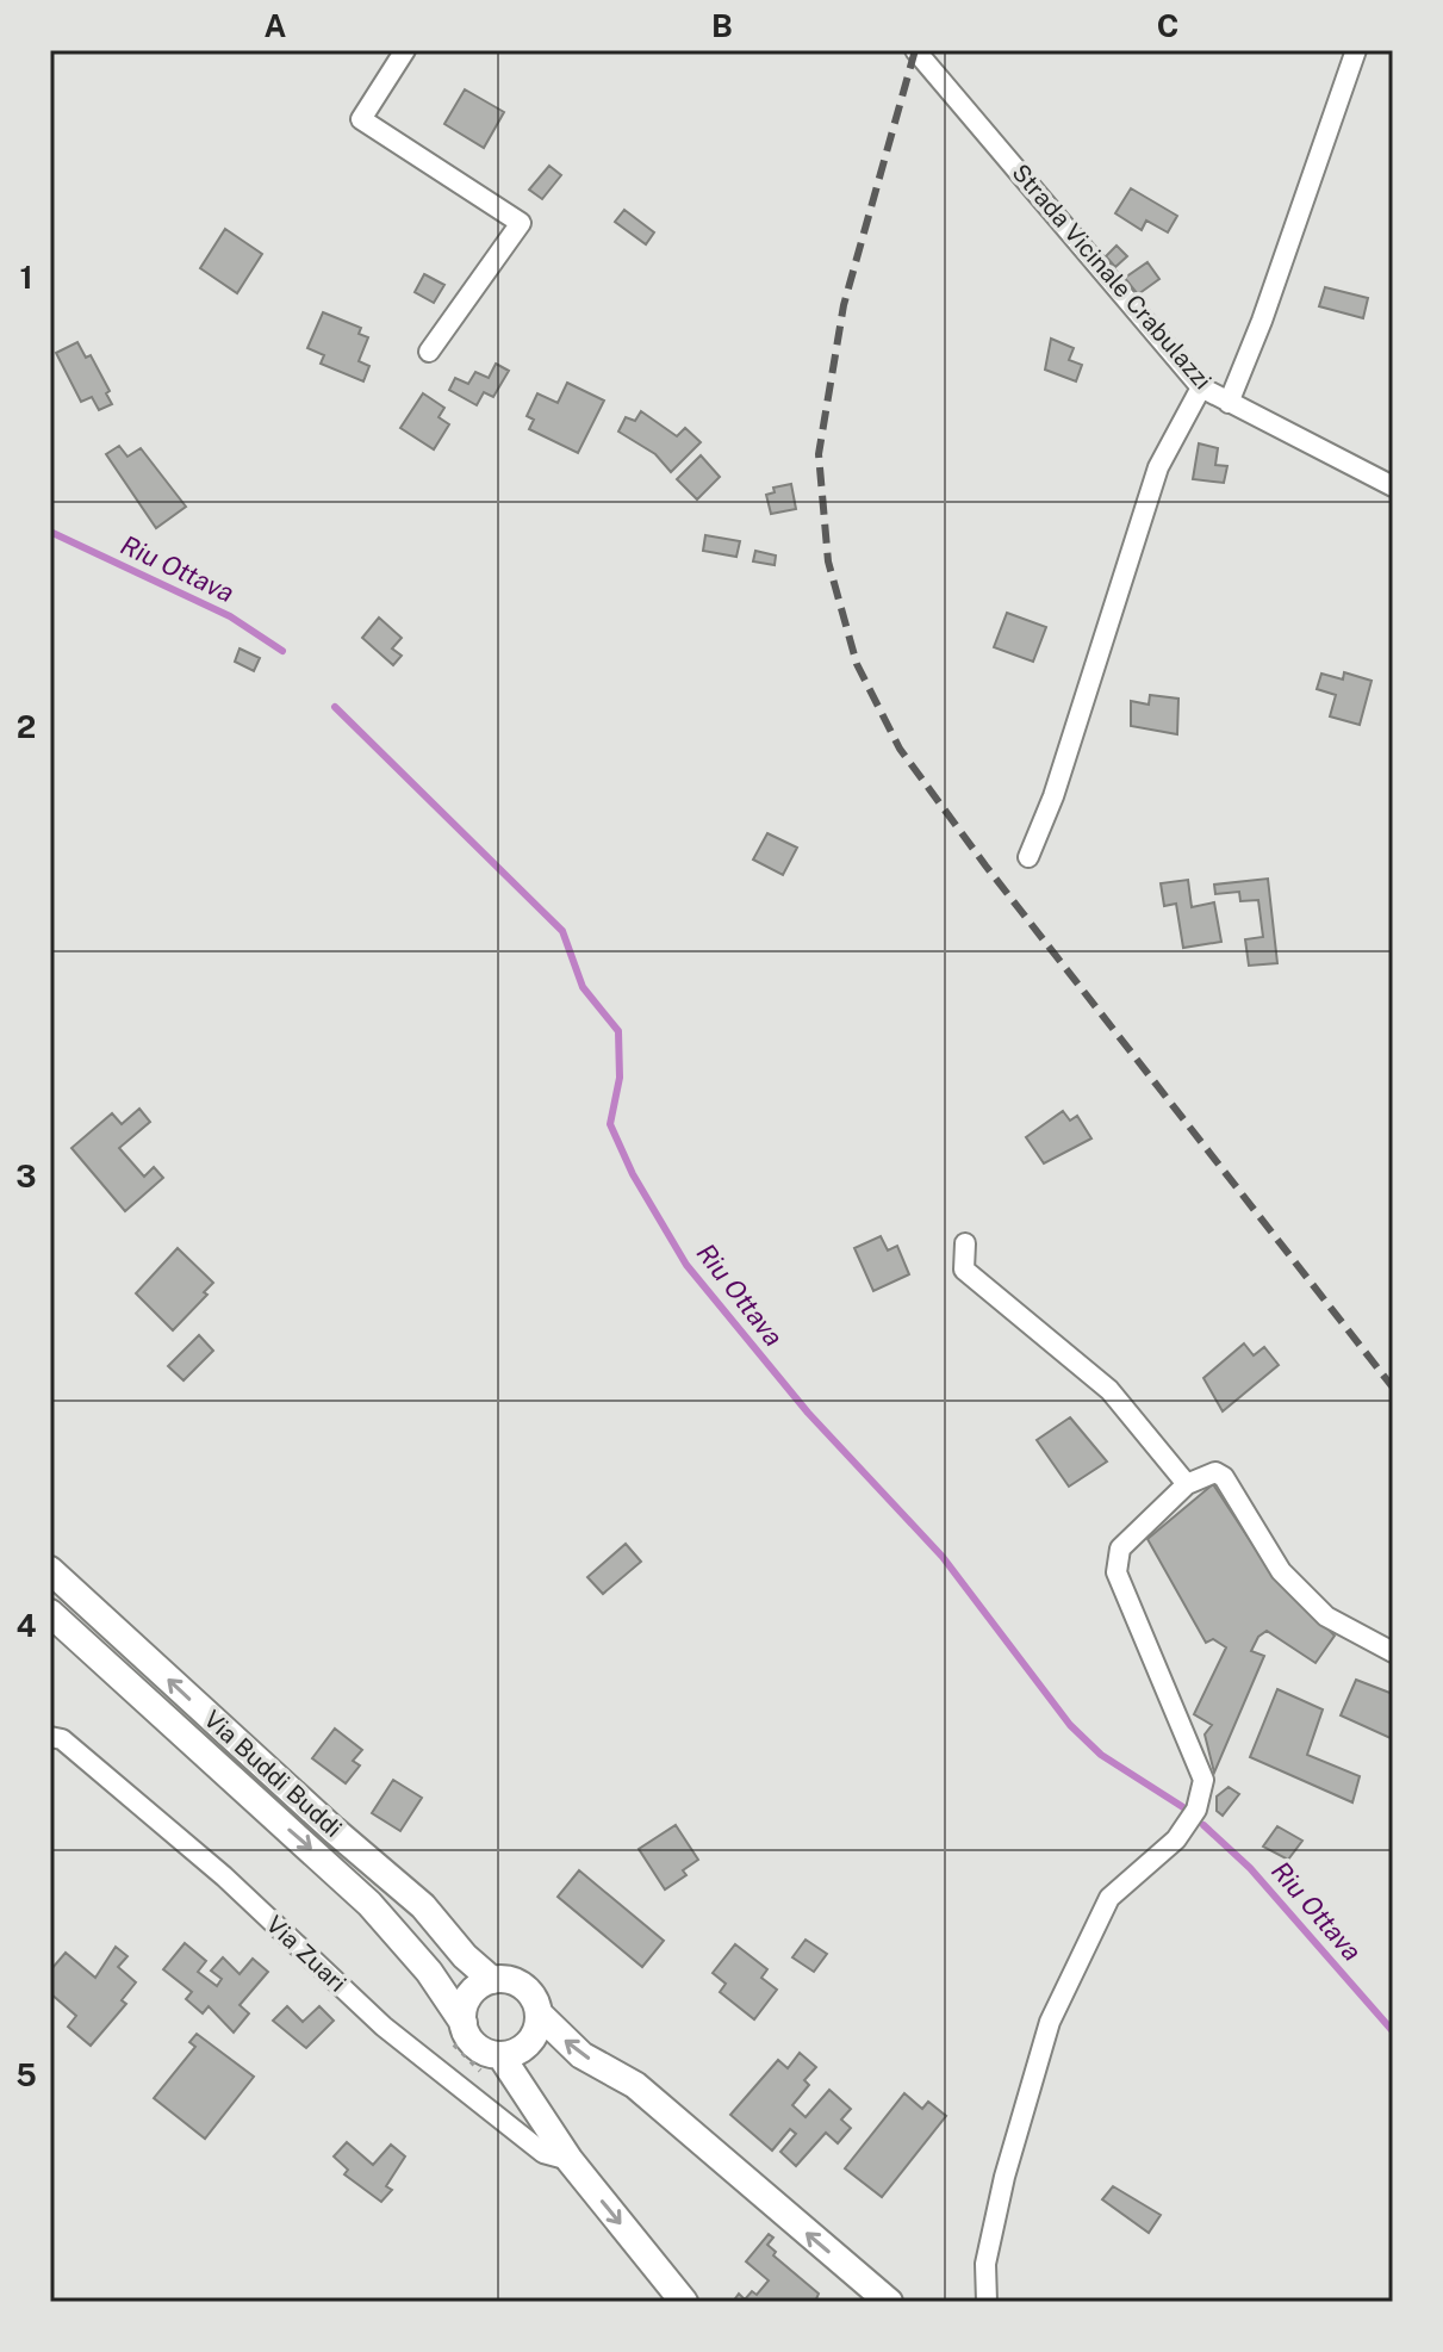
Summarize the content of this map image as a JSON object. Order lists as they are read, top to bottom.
{
  "streets": {
    "main road": ["Via Buddi Buddi"],
    "street": ["Strada Vicinale Crabulazzi", "Via Zuari"]
  },
  "water": ["Riu Ottava"],
  "grid": {
    "columns": ["A", "B", "C"],
    "rows": [
      "1",
      "2",
      "3",
      "4",
      "5"
    ]
  }
}
